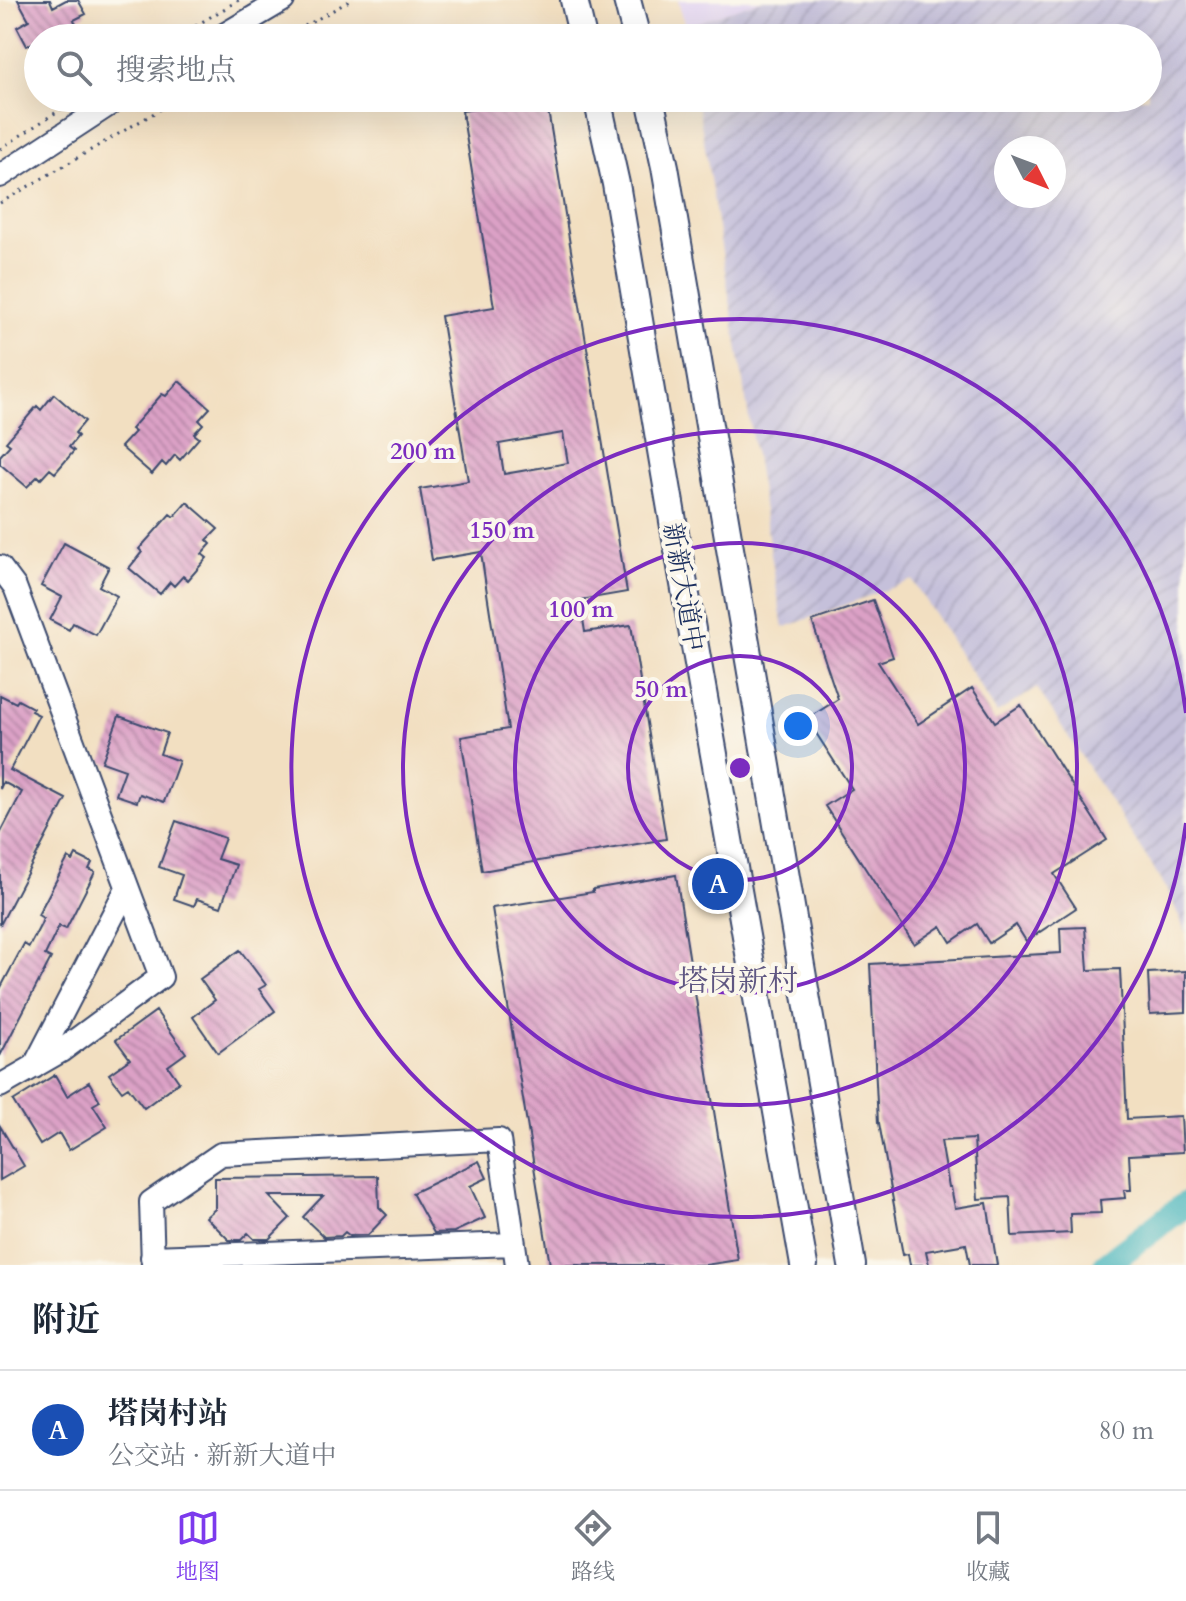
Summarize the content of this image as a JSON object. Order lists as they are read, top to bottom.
{
  "streets": {
    "main road": ["新新大道中"]
  },
  "districts": ["塔岗新村"],
  "north": "bottom right",
  "page": {
    "search": "搜索地点",
    "pins": "A",
    "heading": "附近",
    "list": [
      {
        "mark": "A",
        "name": "塔岗村站",
        "note": "公交站 · 新新大道中",
        "value": "80 m"
      }
    ],
    "nav": ["地图", "路线", "收藏"]
  },
  "rings": [
    "200 m",
    "150 m",
    "100 m",
    "50 m"
  ]
}
